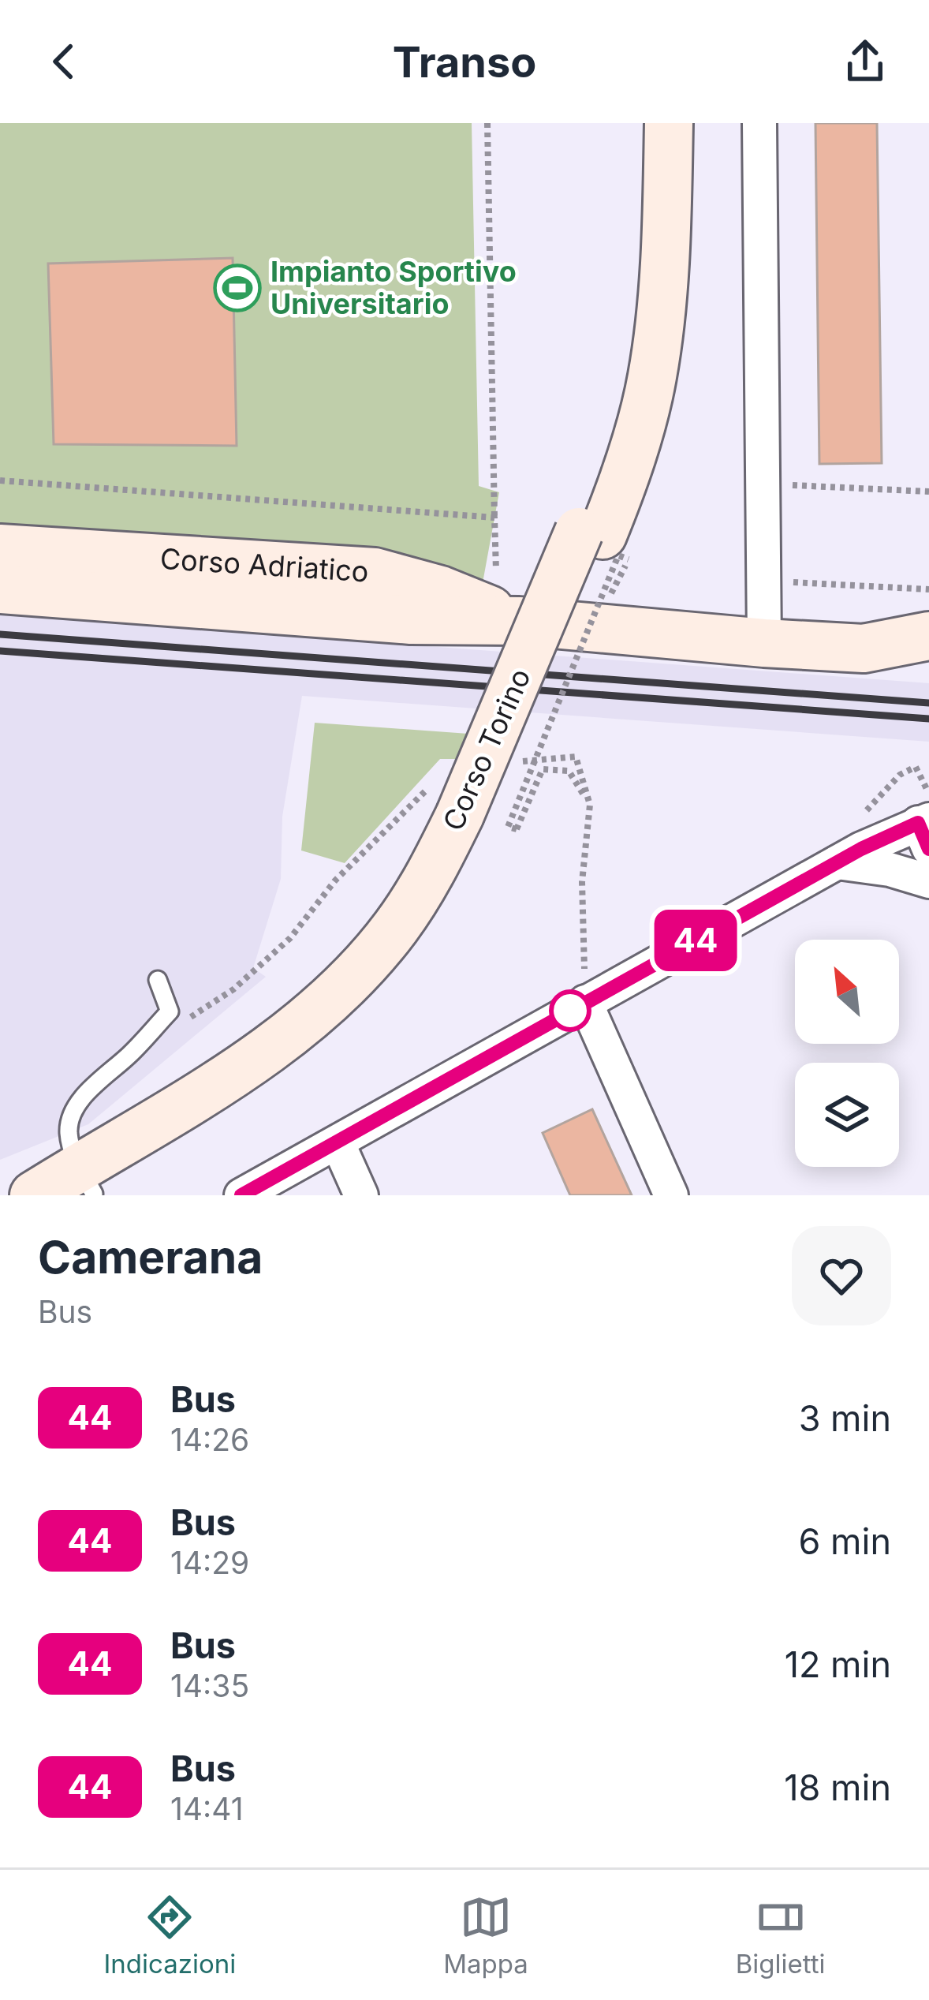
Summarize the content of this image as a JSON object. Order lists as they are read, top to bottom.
{
  "streets": {
    "street": ["Corso Adriatico", "Corso Torino"]
  },
  "places": {
    "sports": ["Impianto Sportivo Universitario"]
  },
  "lines": ["bus line 44"],
  "north": "top left",
  "page": {
    "header": "Transo",
    "on_map": "44",
    "heading": ["Camerana", "Bus"],
    "list": [
      {
        "mark": "44",
        "name": "Bus",
        "note": "14:26",
        "value": "3 min"
      },
      {
        "mark": "44",
        "name": "Bus",
        "note": "14:29",
        "value": "6 min"
      },
      {
        "mark": "44",
        "name": "Bus",
        "note": "14:35",
        "value": "12 min"
      },
      {
        "mark": "44",
        "name": "Bus",
        "note": "14:41",
        "value": "18 min"
      }
    ],
    "tabs": ["Indicazioni", "Mappa", "Biglietti"]
  }
}
